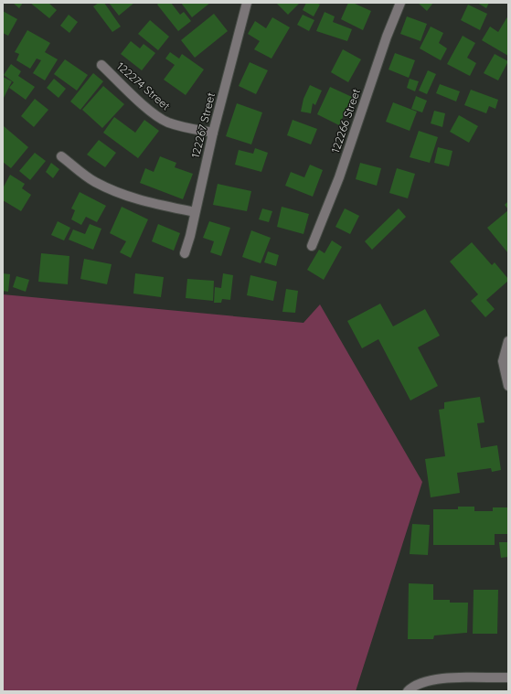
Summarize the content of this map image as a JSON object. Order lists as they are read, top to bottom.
{
  "streets": {
    "street": ["122274 Street", "122266 Street", "122267 Street"]
  },
  "crossings": [
    ["122274 Street", "122267 Street"]
  ]
}
